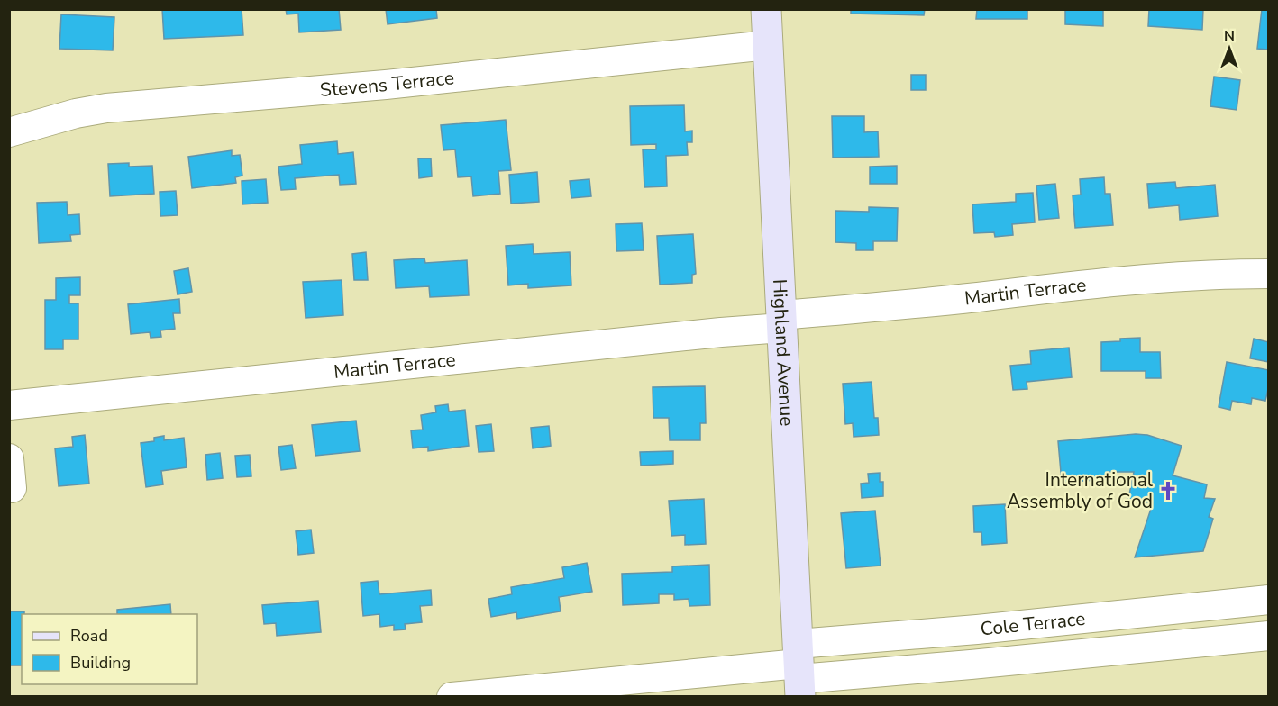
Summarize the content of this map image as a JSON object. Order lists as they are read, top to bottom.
{
  "streets": {
    "street": [
      "Stevens Terrace",
      "Martin Terrace",
      "Highland Avenue",
      "Cole Terrace"
    ]
  },
  "crossings": [
    ["Stevens Terrace", "Highland Avenue"],
    ["Martin Terrace", "Highland Avenue"],
    ["Highland Avenue", "Cole Terrace"]
  ],
  "places": {
    "church": ["International Assembly of God"]
  },
  "legend": ["Road", "Building"],
  "north": "top"
}
